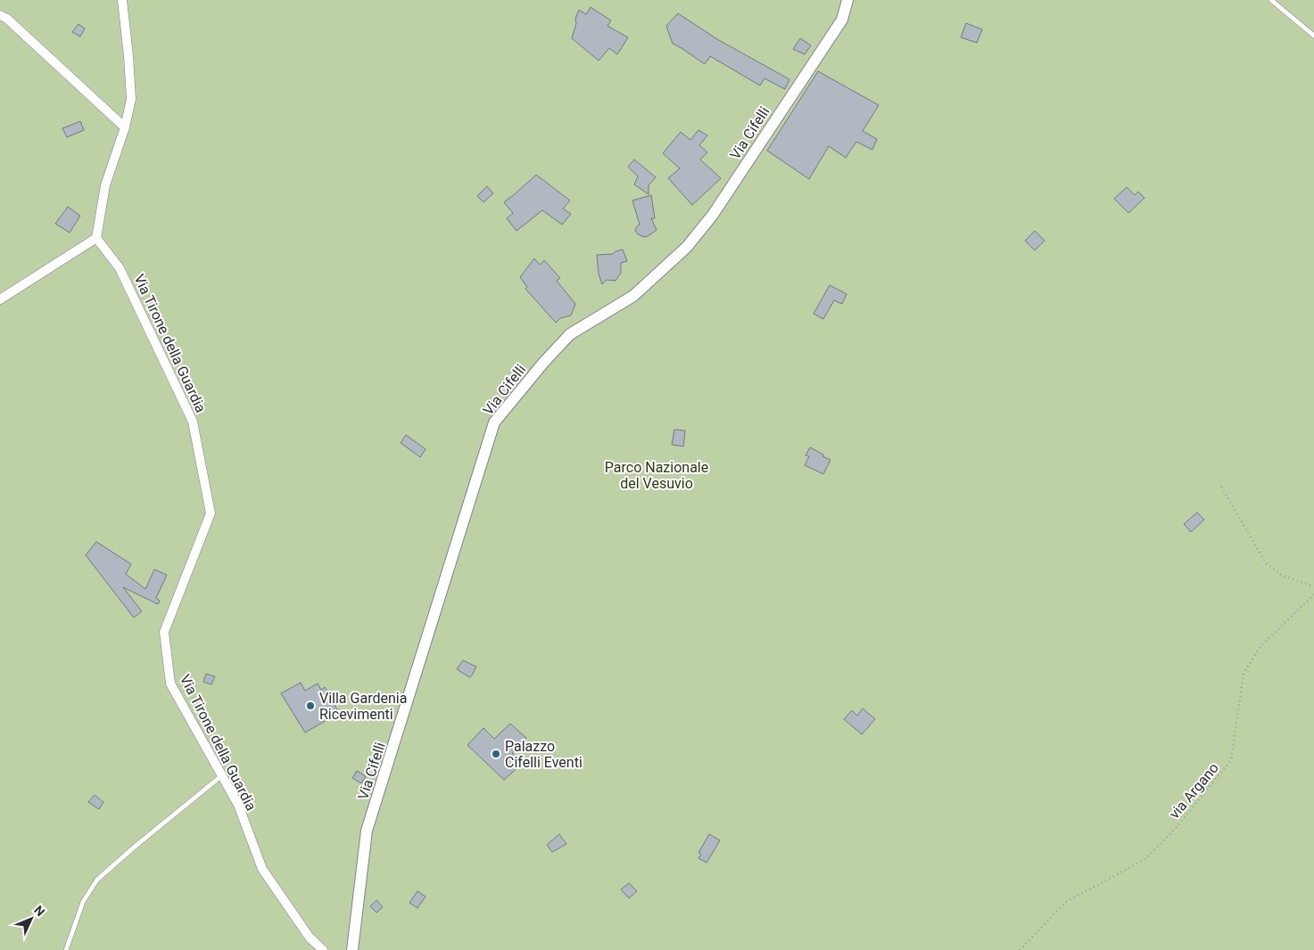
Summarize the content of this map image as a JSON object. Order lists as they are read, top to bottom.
{
  "streets": {
    "street": ["Via Cifelli", "Via Tirone della Guardia"],
    "path": ["via Argano"]
  },
  "parks": ["Parco Nazionale del Vesuvio"],
  "places": ["Villa Gardenia Ricevimenti", "Palazzo Cifelli Eventi"],
  "north": "top right"
}
